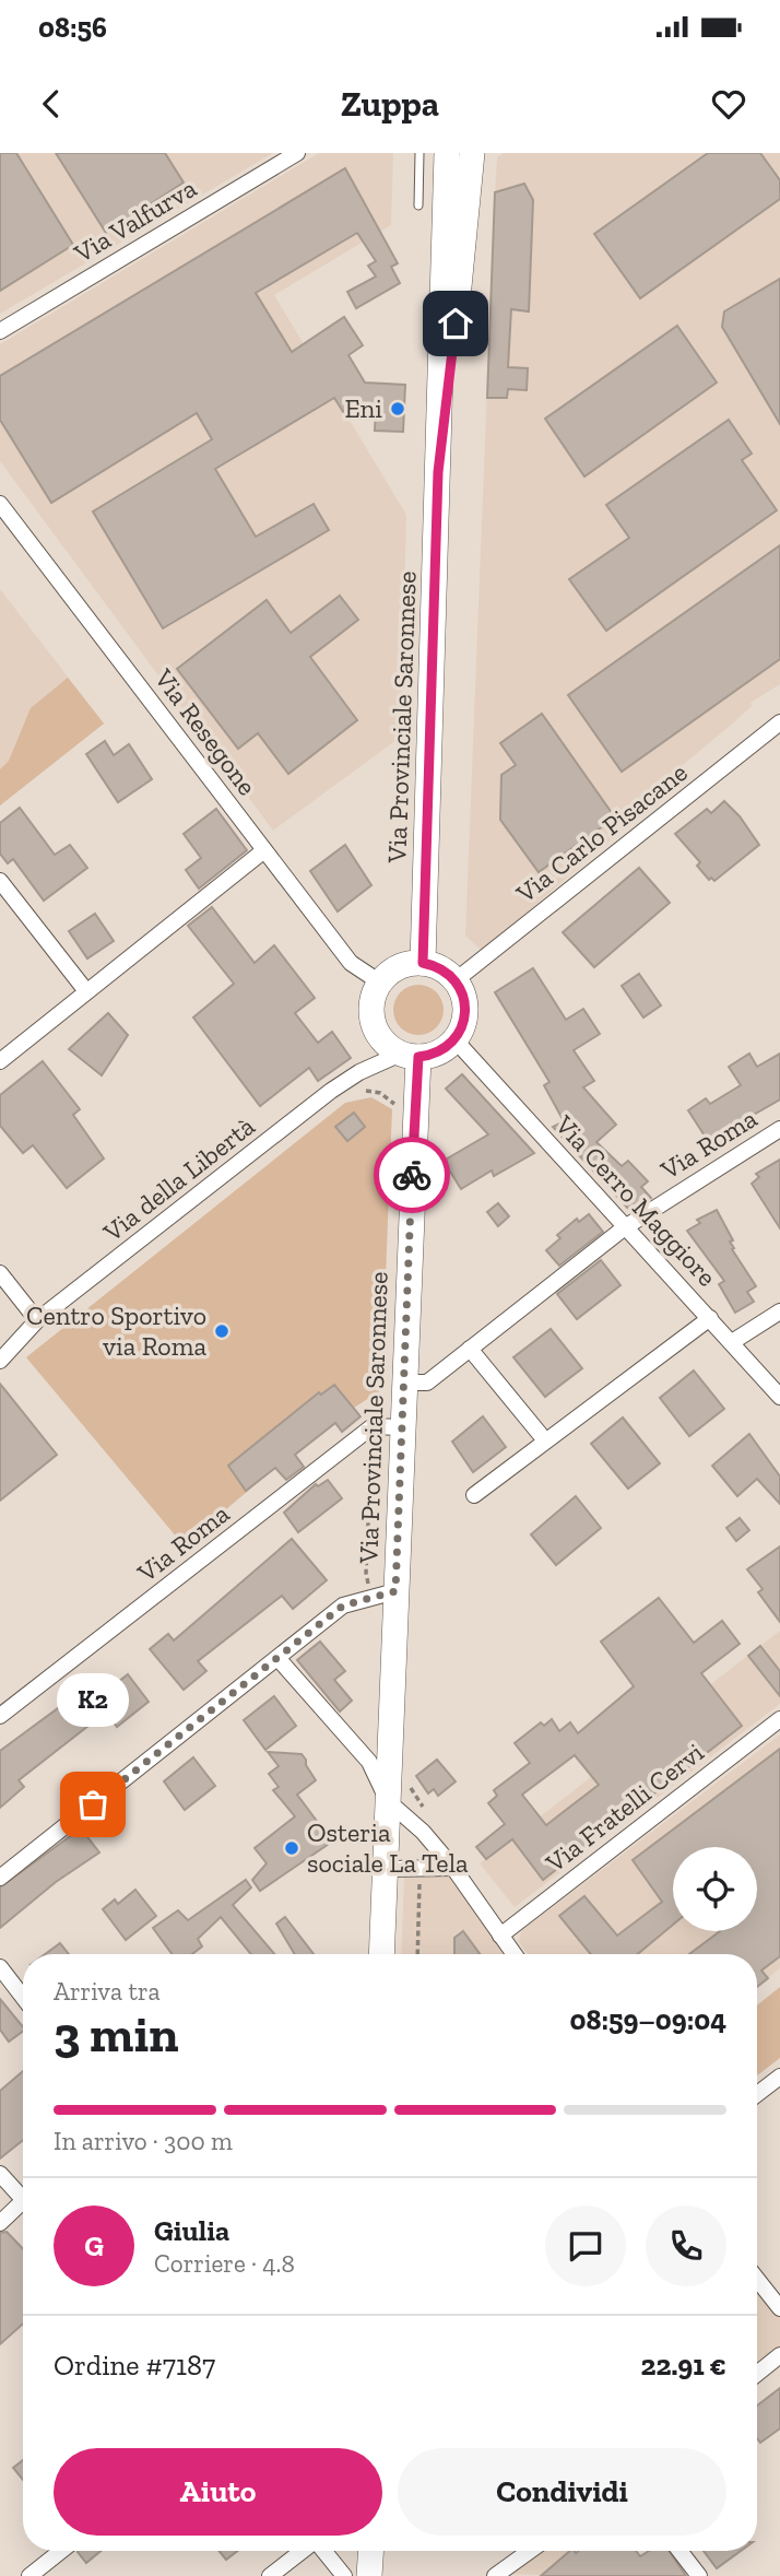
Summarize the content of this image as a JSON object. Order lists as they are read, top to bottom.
{
  "streets": {
    "main road": ["Via Provinciale Saronnese"],
    "street": [
      "Via Valfurva",
      "Via Resegone",
      "Via Carlo Pisacane",
      "Via Roma",
      "Via della Libertà",
      "Via Cerro Maggiore",
      "Via Fratelli Cervi"
    ]
  },
  "crossings": [
    ["Via Provinciale Saronnese", "Via Resegone"],
    ["Via Provinciale Saronnese", "Via Carlo Pisacane"],
    ["Via Provinciale Saronnese", "Via Roma"],
    ["Via Provinciale Saronnese", "Via della Libertà"],
    ["Via Provinciale Saronnese", "Via Cerro Maggiore"],
    ["Via Resegone", "Via Carlo Pisacane"],
    ["Via Resegone", "Via della Libertà"],
    ["Via Resegone", "Via Cerro Maggiore"],
    ["Via Carlo Pisacane", "Via della Libertà"],
    ["Via Carlo Pisacane", "Via Cerro Maggiore"],
    ["Via Roma", "Via Cerro Maggiore"],
    ["Via della Libertà", "Via Cerro Maggiore"]
  ],
  "places": [
    "Eni",
    "Centro Sportivo via Roma",
    "K2",
    "Osteria sociale La Tela"
  ],
  "page": {
    "status": "08:56",
    "header": "Zuppa",
    "bubble": "K2",
    "heading": ["3 min", "Arriva tra", "08:59–09:04"],
    "panel": [
      "Giulia",
      "Corriere · 4.8",
      "Ordine #7187",
      "22.91 €"
    ],
    "bar": "In arrivo · 300 m",
    "round": "G",
    "buttons": ["Aiuto", "Condividi"]
  }
}
